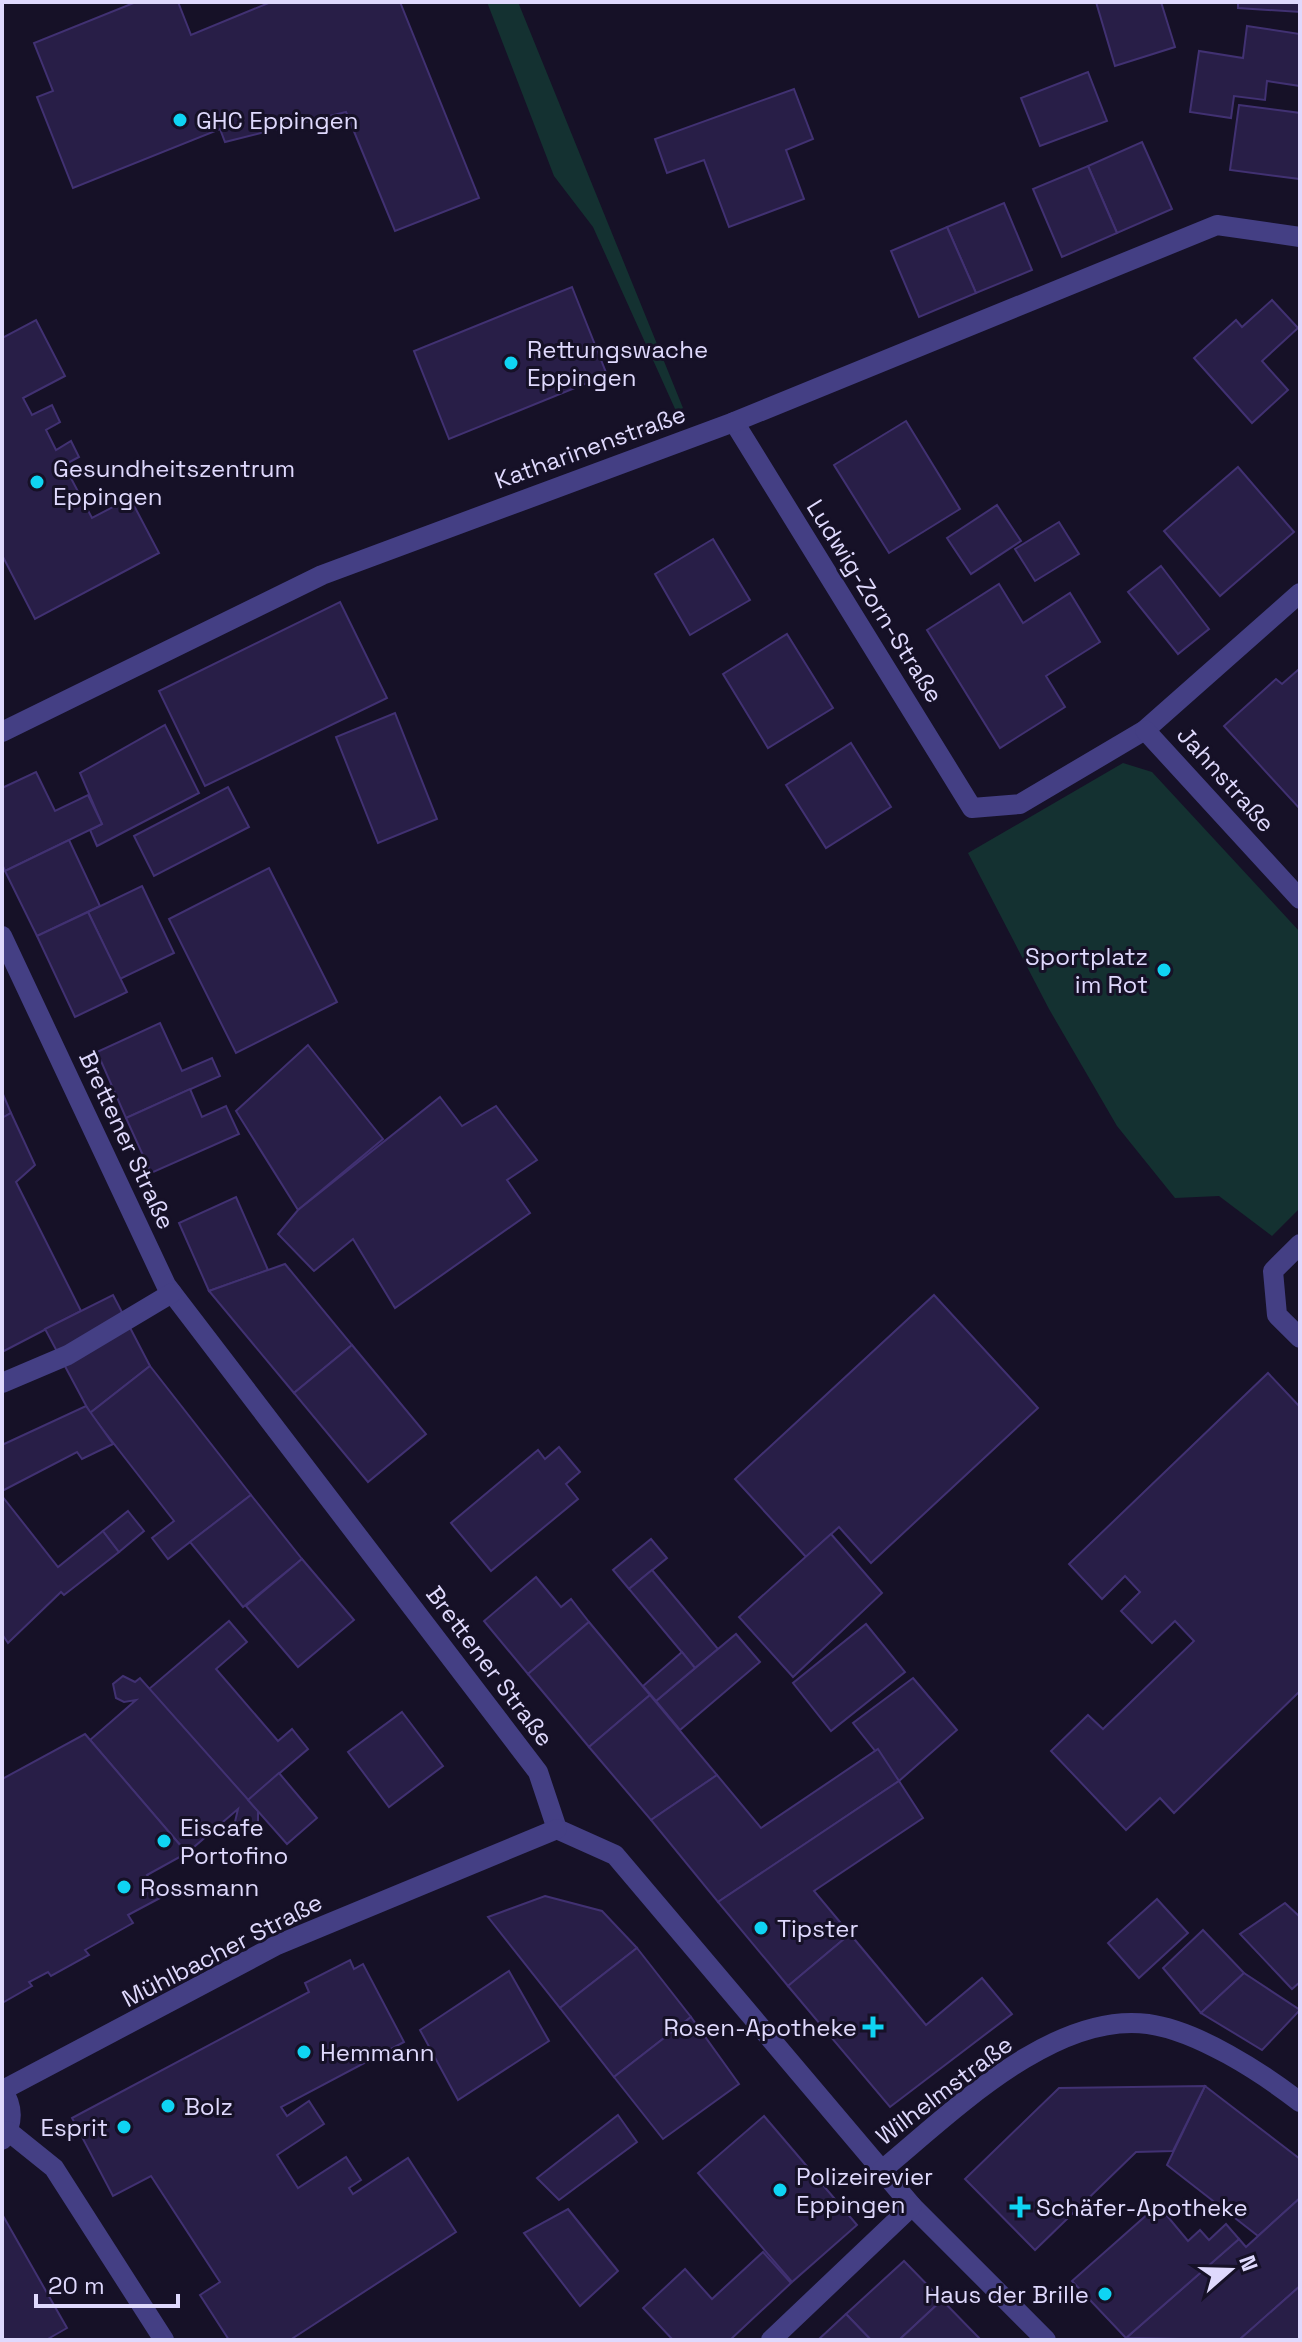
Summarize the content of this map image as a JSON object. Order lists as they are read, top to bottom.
{
  "streets": {
    "street": [
      "Katharinenstraße",
      "Ludwig-Zorn-Straße",
      "Jahnstraße",
      "Brettener Straße",
      "Mühlbacher Straße",
      "Wilhelmstraße"
    ]
  },
  "crossings": [
    ["Katharinenstraße", "Ludwig-Zorn-Straße"],
    ["Ludwig-Zorn-Straße", "Jahnstraße"],
    ["Brettener Straße", "Mühlbacher Straße"]
  ],
  "places": {
    "other": [
      "GHC Eppingen",
      "Rettungswache Eppingen",
      "Gesundheitszentrum Eppingen",
      "Sportplatz im Rot",
      "Eiscafe Portofino",
      "Rossmann",
      "Tipster",
      "Hemmann",
      "Bolz",
      "Esprit",
      "Polizeirevier Eppingen",
      "Haus der Brille"
    ],
    "health": ["Rosen-Apotheke", "Schäfer-Apotheke"]
  },
  "scale_bar": "20 m",
  "north": "right"
}
